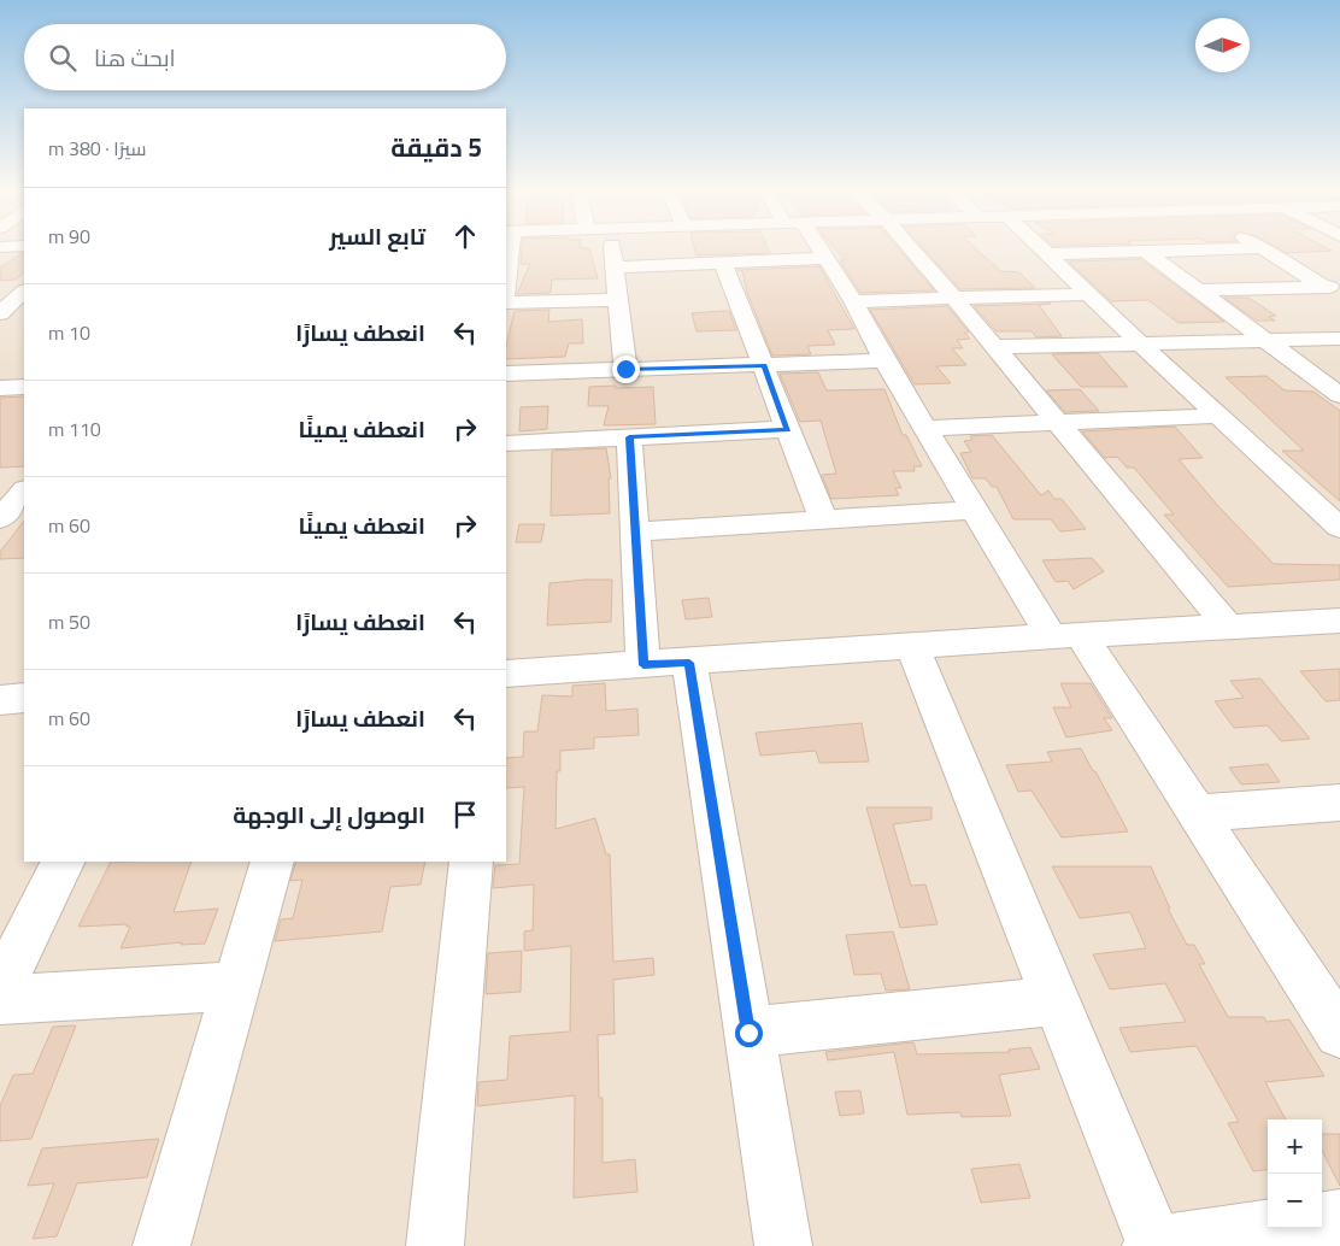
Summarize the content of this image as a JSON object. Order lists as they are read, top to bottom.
{
  "north": "right",
  "page": {
    "search": "ابحث هنا",
    "heading": ["5 دقيقة", "سيرًا · 380 m"],
    "list": [
      ["تابع السير", "90 m"],
      ["انعطف يسارًا", "10 m"],
      ["انعطف يمينًا", "110 m"],
      ["انعطف يمينًا", "60 m"],
      ["انعطف يسارًا", "50 m"],
      ["انعطف يسارًا", "60 m"],
      "الوصول إلى الوجهة"
    ],
    "map_buttons": ["+", "−"]
  }
}
